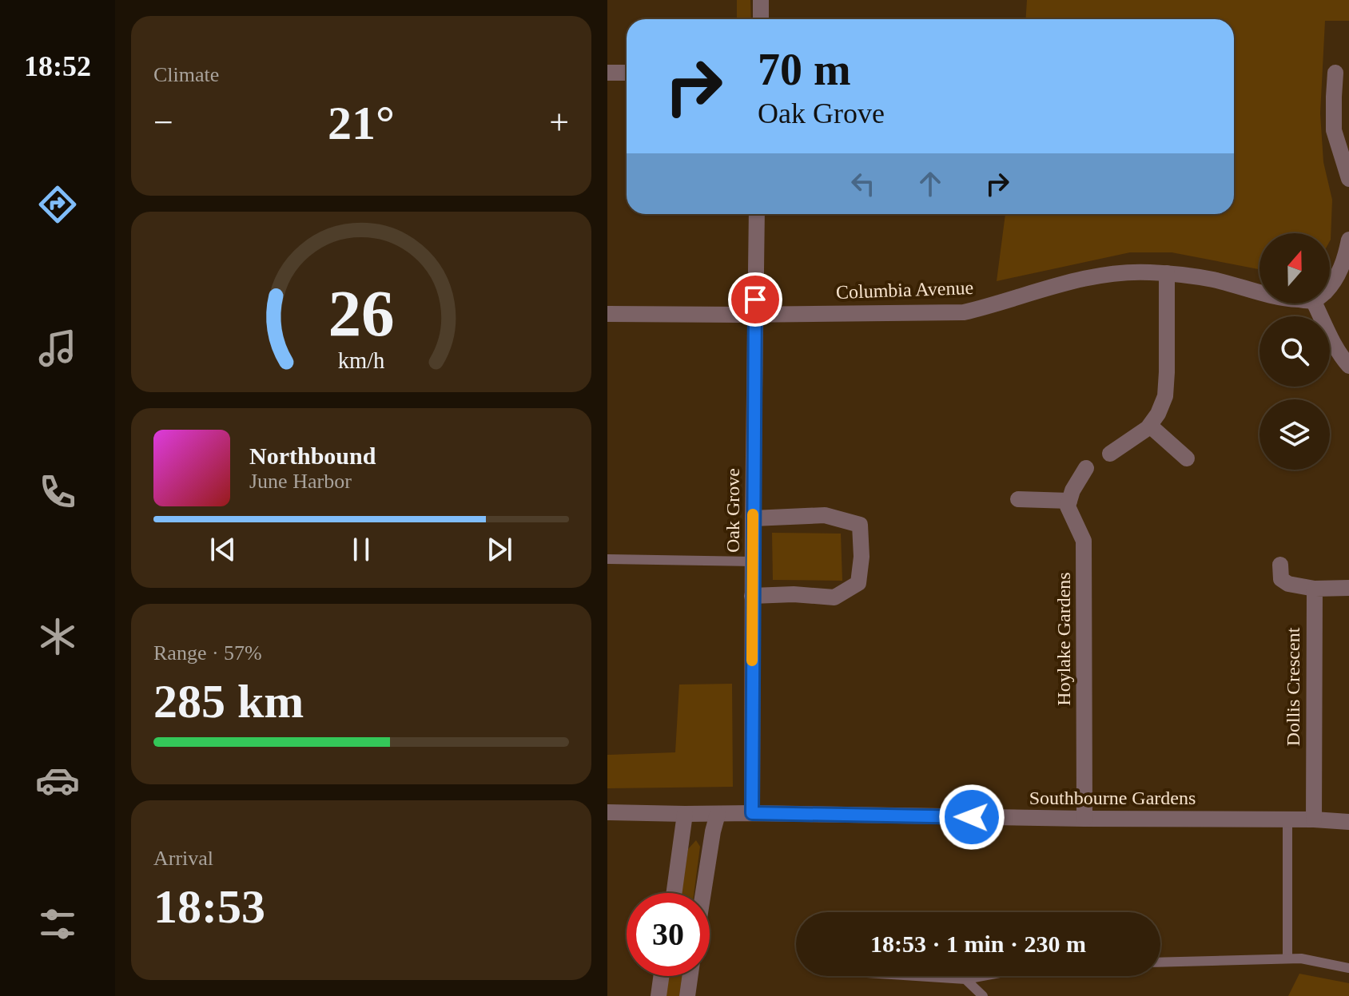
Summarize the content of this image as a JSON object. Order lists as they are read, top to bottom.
{
  "streets": {
    "street": [
      "Columbia Avenue",
      "Oak Grove",
      "Hoylake Gardens",
      "Dollis Crescent",
      "Southbourne Gardens"
    ]
  },
  "crossings": [
    ["Columbia Avenue", "Oak Grove"],
    ["Oak Grove", "Southbourne Gardens"],
    ["Hoylake Gardens", "Southbourne Gardens"],
    ["Dollis Crescent", "Southbourne Gardens"]
  ],
  "north": "top",
  "page": {
    "tabs": "18:52",
    "tile": [
      "Climate",
      ["Range · 57%", "285 km"],
      ["Arrival", "18:53"]
    ],
    "turn": ["70 m", "Oak Grove"],
    "heat": ["−", "21°", "+"],
    "song": ["Northbound", "June Harbor"],
    "limit": "30",
    "trip": "18:53 · 1 min · 230 m",
    "gauge": ["26", "km/h"]
  }
}
